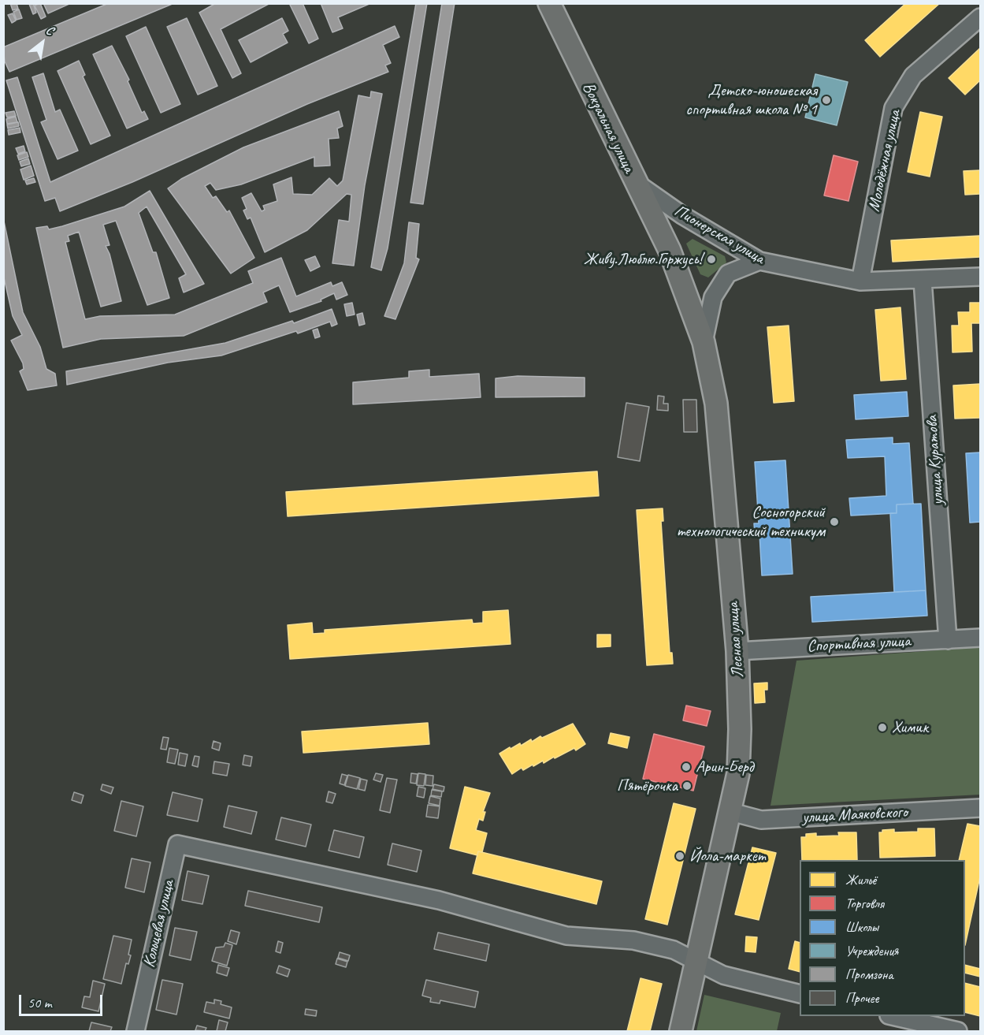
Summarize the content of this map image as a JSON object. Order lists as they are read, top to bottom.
{
  "streets": {
    "main road": ["Вокзальная улица", "Лесная улица"],
    "street": [
      "Молодёжная улица",
      "Пионерская улица",
      "улица Куратова",
      "Спортивная улица",
      "улица Маяковского",
      "Кольцевая улица"
    ]
  },
  "crossings": [
    ["Вокзальная улица", "Пионерская улица"],
    ["Вокзальная улица", "Лесная улица"],
    ["Молодёжная улица", "Пионерская улица"],
    ["Пионерская улица", "улица Куратова"],
    ["улица Куратова", "Спортивная улица"],
    ["Лесная улица", "Спортивная улица"],
    ["Лесная улица", "улица Маяковского"],
    ["Лесная улица", "Кольцевая улица"]
  ],
  "places": [
    "Детско-юношеская спортивная школа № 1",
    "Живу.Люблю.Горжусь!",
    "Сосногорский технологический техникум",
    "Химик",
    "Арин-Берд",
    "Пятёрочка",
    "Йола-маркет"
  ],
  "legend": [
    "Жильё",
    "Торговля",
    "Школы",
    "Учреждения",
    "Промзона",
    "Прочее"
  ],
  "scale_bar": "50 m",
  "north": "top right"
}
